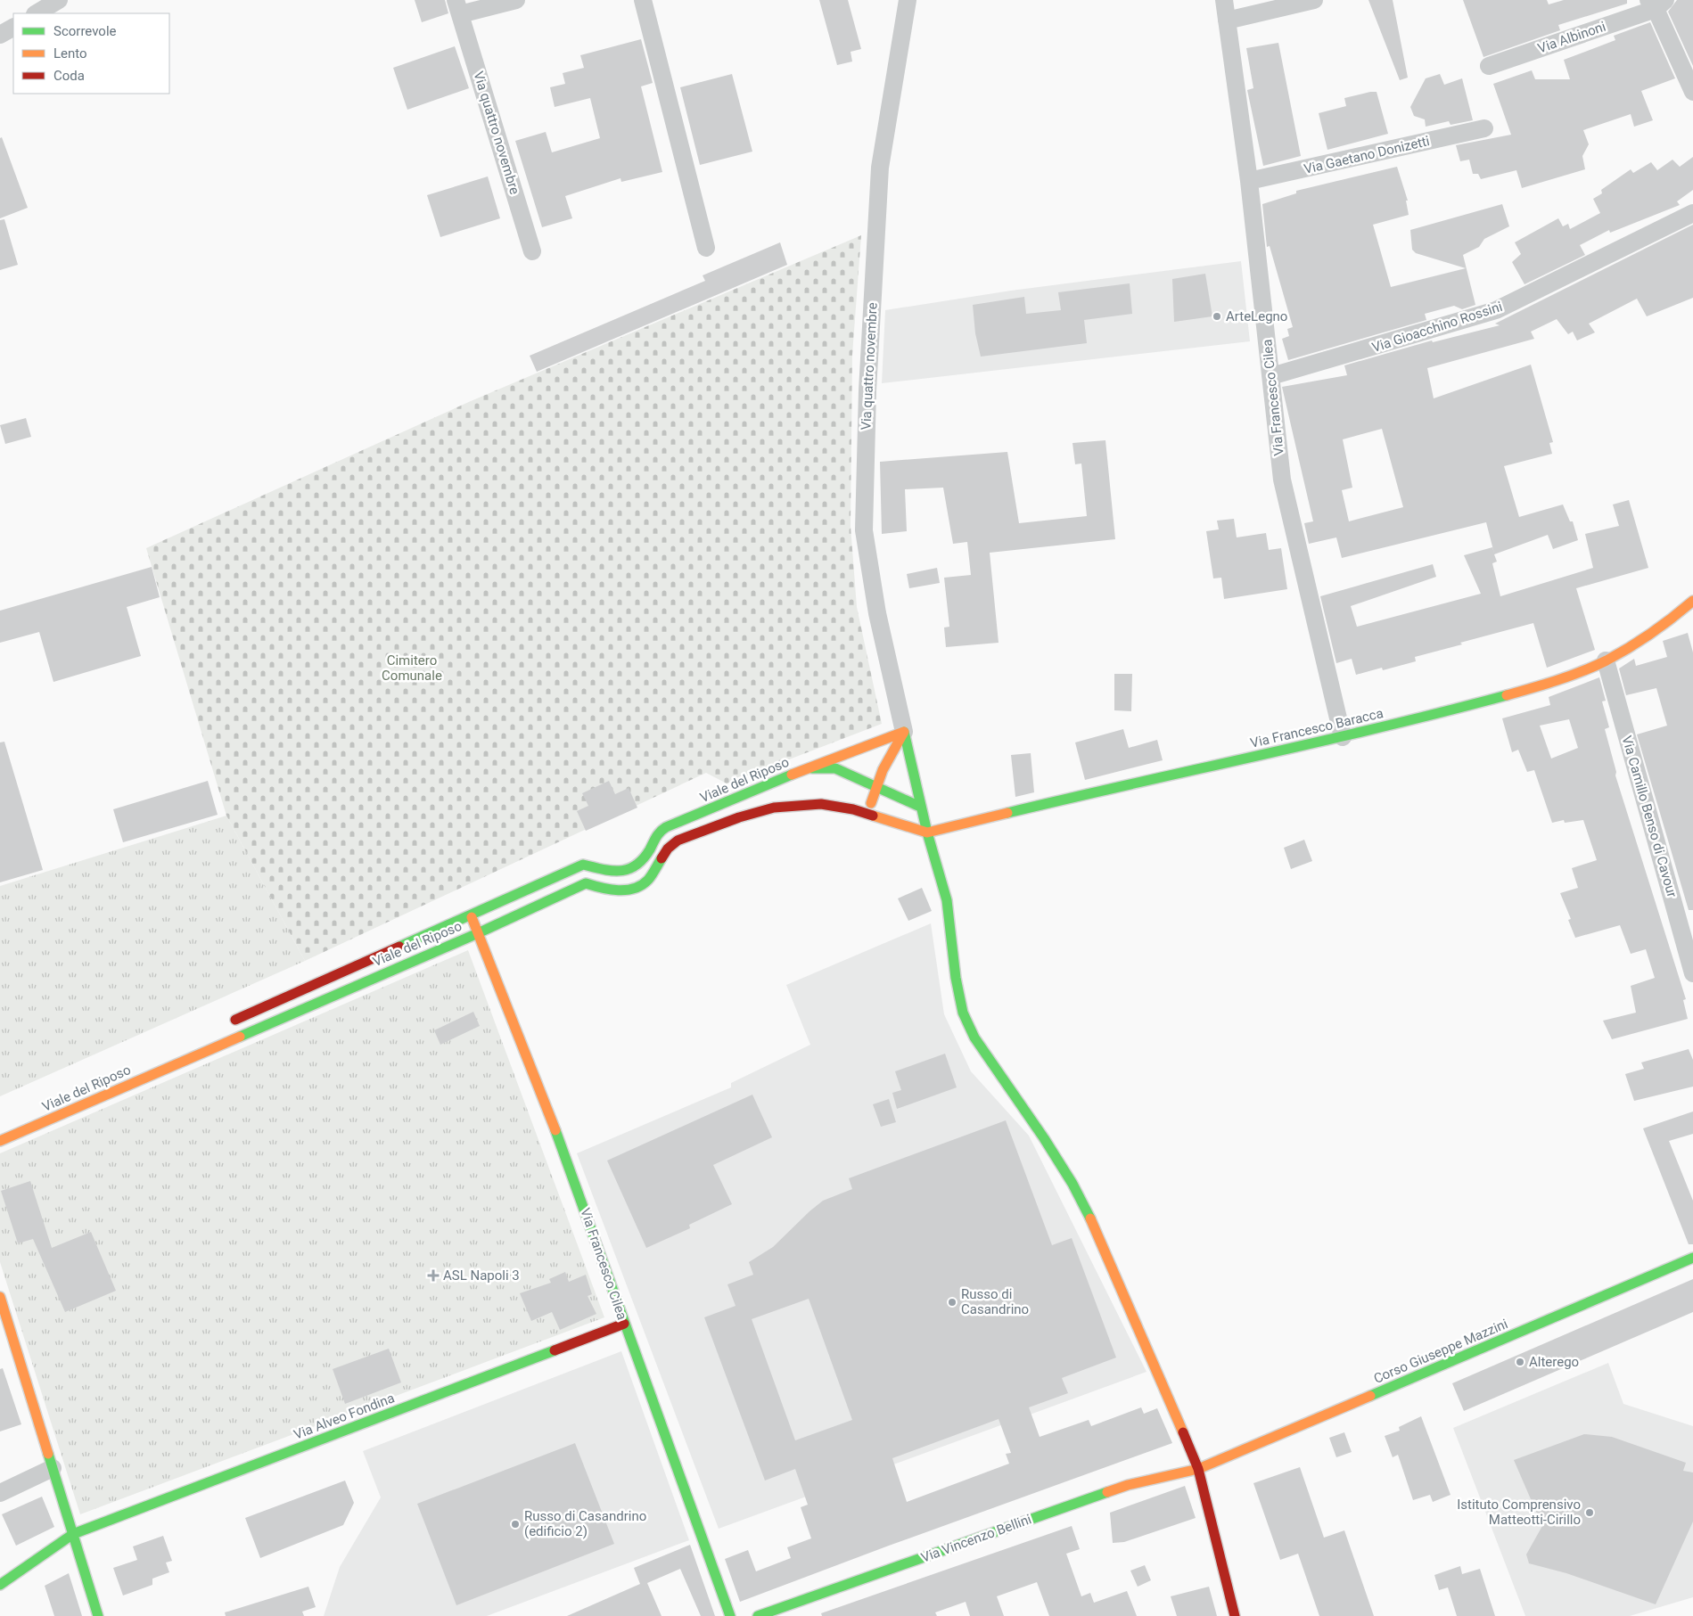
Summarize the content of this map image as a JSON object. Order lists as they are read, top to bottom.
{
  "streets": {
    "street": [
      "Via Albinoni",
      "Via quattro novembre",
      "Via Gaetano Donizetti",
      "Via Gioacchino Rossini",
      "Via Francesco Cilea",
      "Via Francesco Baracca",
      "Viale del Riposo",
      "Via Camillo Benso di Cavour",
      "Corso Giuseppe Mazzini",
      "Via Alveo Fondina",
      "Via Vincenzo Bellini"
    ]
  },
  "crossings": [
    ["Via quattro novembre", "Viale del Riposo"],
    ["Via Gaetano Donizetti", "Via Francesco Cilea"],
    ["Via Gioacchino Rossini", "Via Francesco Cilea"],
    ["Via Francesco Cilea", "Via Francesco Baracca"],
    ["Via Francesco Cilea", "Viale del Riposo"],
    ["Via Francesco Cilea", "Via Alveo Fondina"],
    ["Via Francesco Baracca", "Viale del Riposo"],
    ["Via Francesco Baracca", "Via Camillo Benso di Cavour"],
    ["Corso Giuseppe Mazzini", "Via Vincenzo Bellini"]
  ],
  "parks": ["Cimitero Comunale"],
  "places": {
    "other": [
      "ArteLegno",
      "Russo di Casandrino",
      "Alterego",
      "Istituto Comprensivo Matteotti-Cirillo",
      "Russo di Casandrino (edificio 2)"
    ],
    "health": ["ASL Napoli 3"]
  },
  "legend": ["Scorrevole", "Lento", "Coda"]
}
